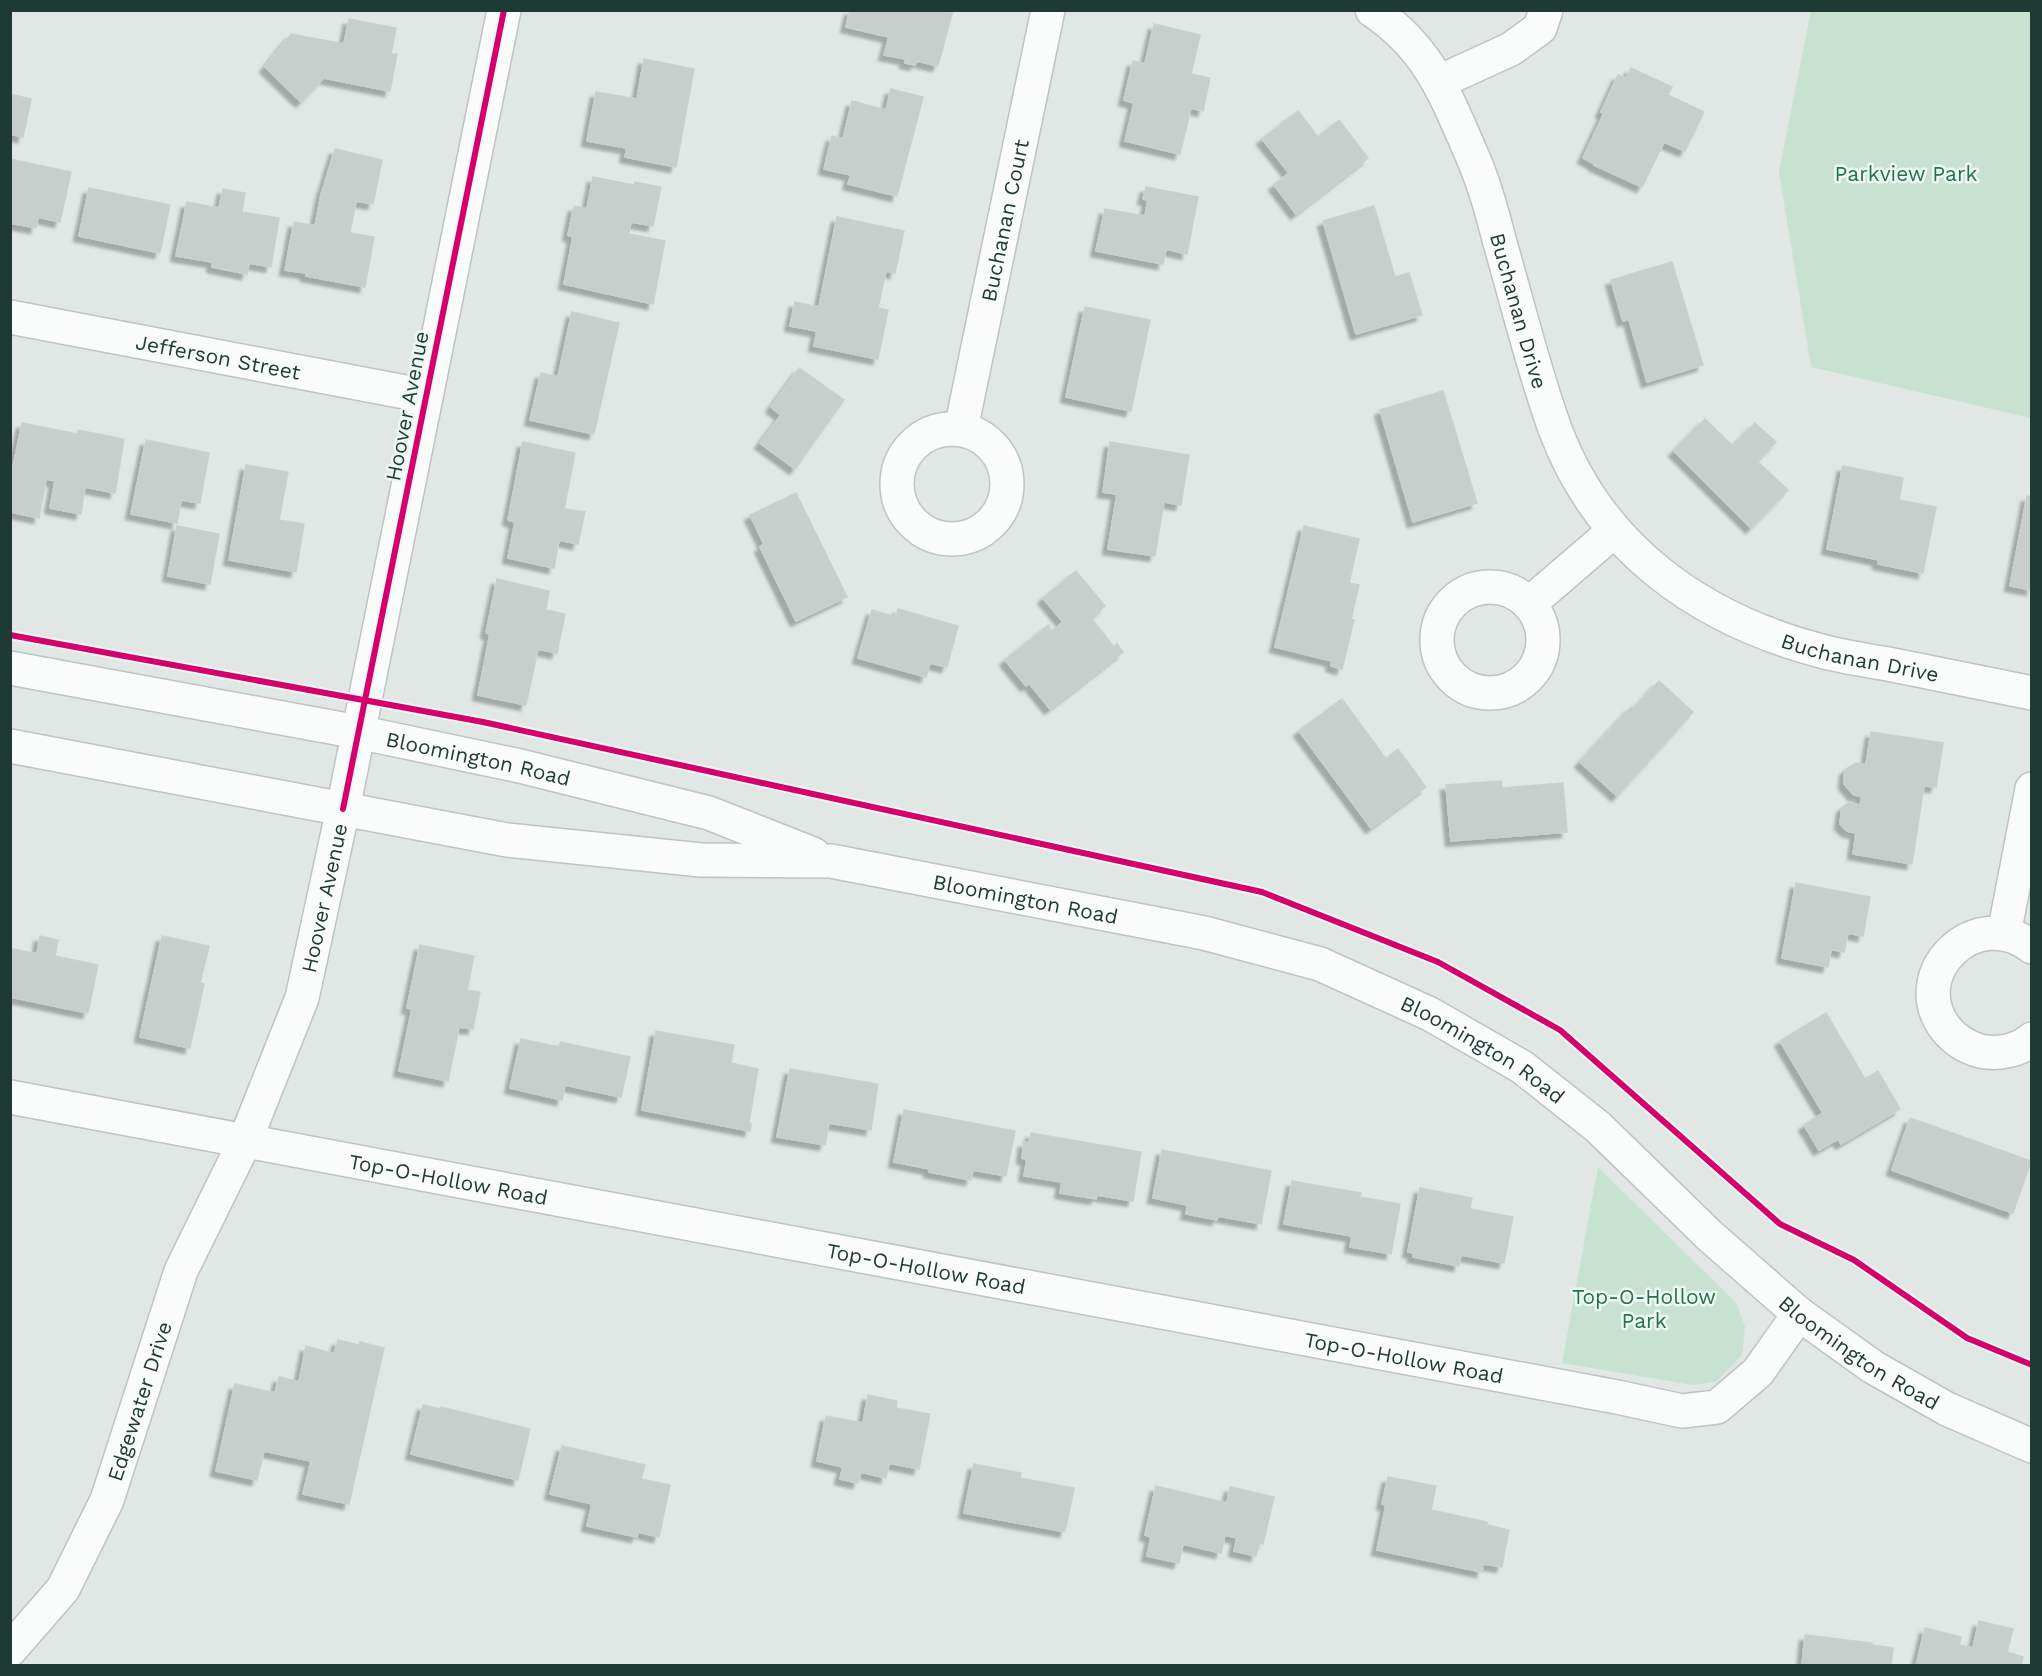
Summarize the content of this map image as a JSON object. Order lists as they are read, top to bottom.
{
  "streets": {
    "street": [
      "Buchanan Court",
      "Buchanan Drive",
      "Jefferson Street",
      "Hoover Avenue",
      "Bloomington Road",
      "Top-O-Hollow Road",
      "Edgewater Drive"
    ]
  },
  "crossings": [
    ["Jefferson Street", "Hoover Avenue"],
    ["Hoover Avenue", "Bloomington Road"],
    ["Hoover Avenue", "Top-O-Hollow Road"],
    ["Hoover Avenue", "Edgewater Drive"],
    ["Bloomington Road", "Top-O-Hollow Road"],
    ["Top-O-Hollow Road", "Edgewater Drive"]
  ],
  "parks": ["Parkview Park", "Top-O-Hollow Park"]
}
